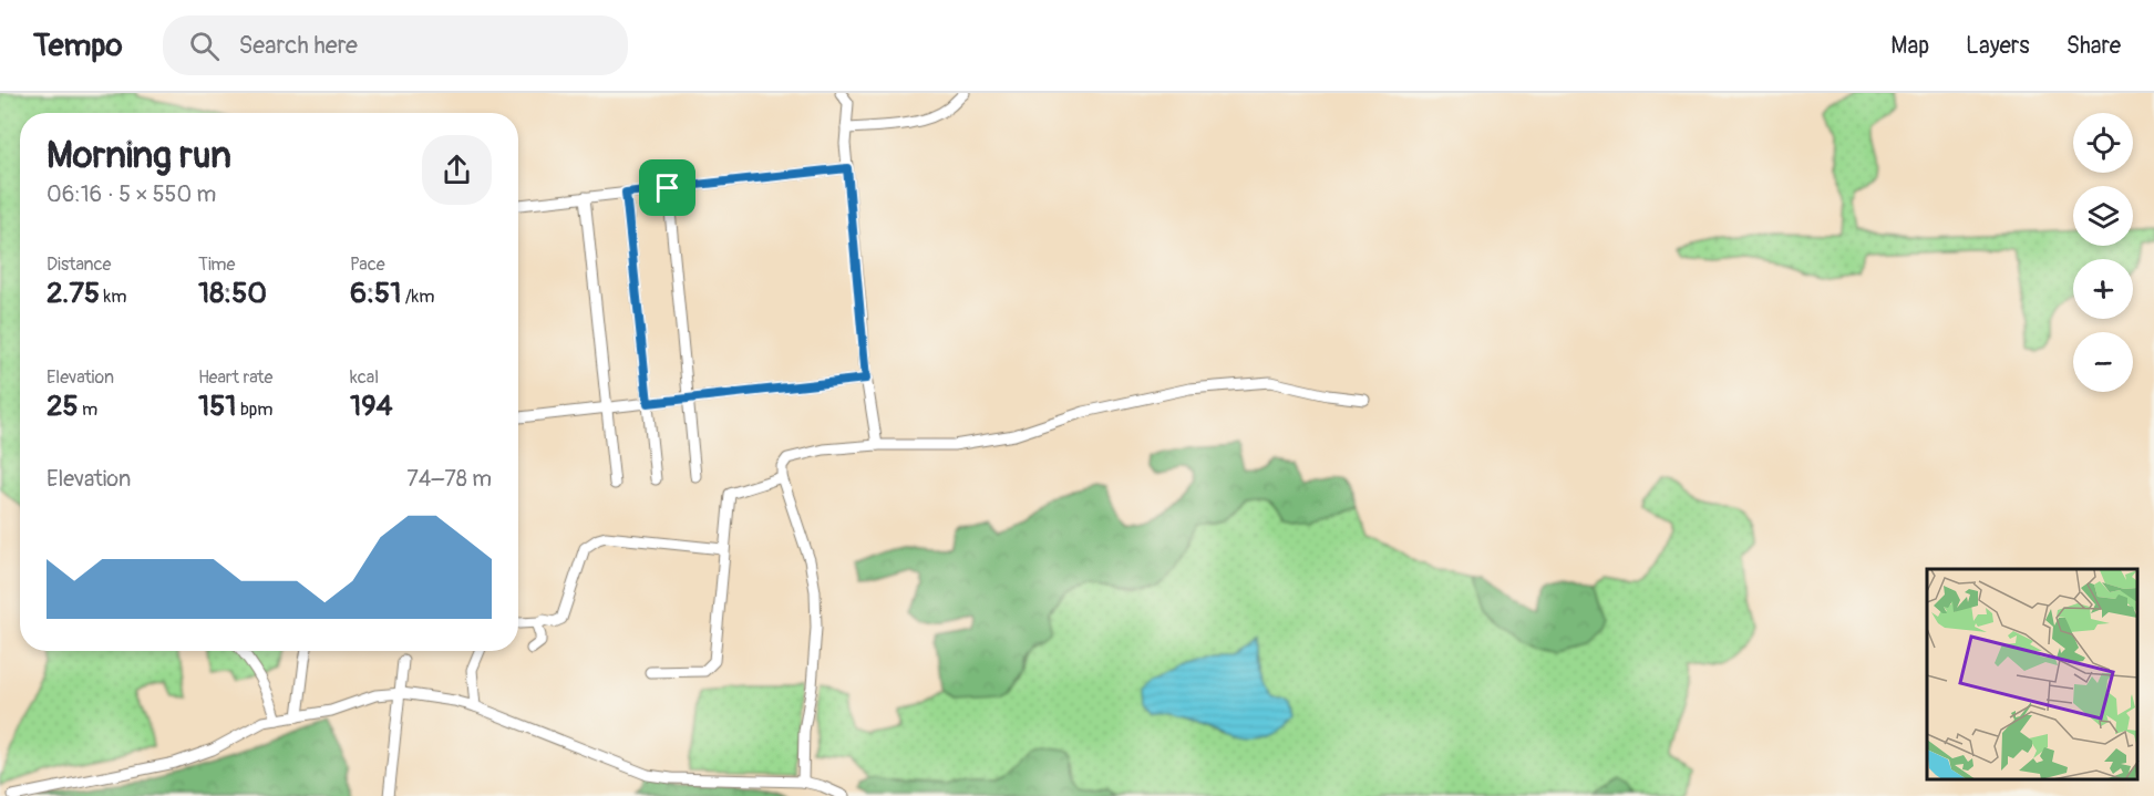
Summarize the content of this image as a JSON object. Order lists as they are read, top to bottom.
{
  "page": {
    "header": "Tempo",
    "search": "Search here",
    "nav": ["Map", "Layers", "Share"],
    "map_buttons": ["+", "−"],
    "heading": ["Morning run", "06:16 · 5 × 550 m"],
    "stats": [
      ["Distance", "2.75 km"],
      ["Time", "18:50"],
      ["Pace", "6:51 /km"],
      ["Elevation", "25 m"],
      ["Heart rate", "151 bpm"],
      ["kcal", "194"]
    ],
    "chart": ["Elevation", "74–78 m"]
  }
}
